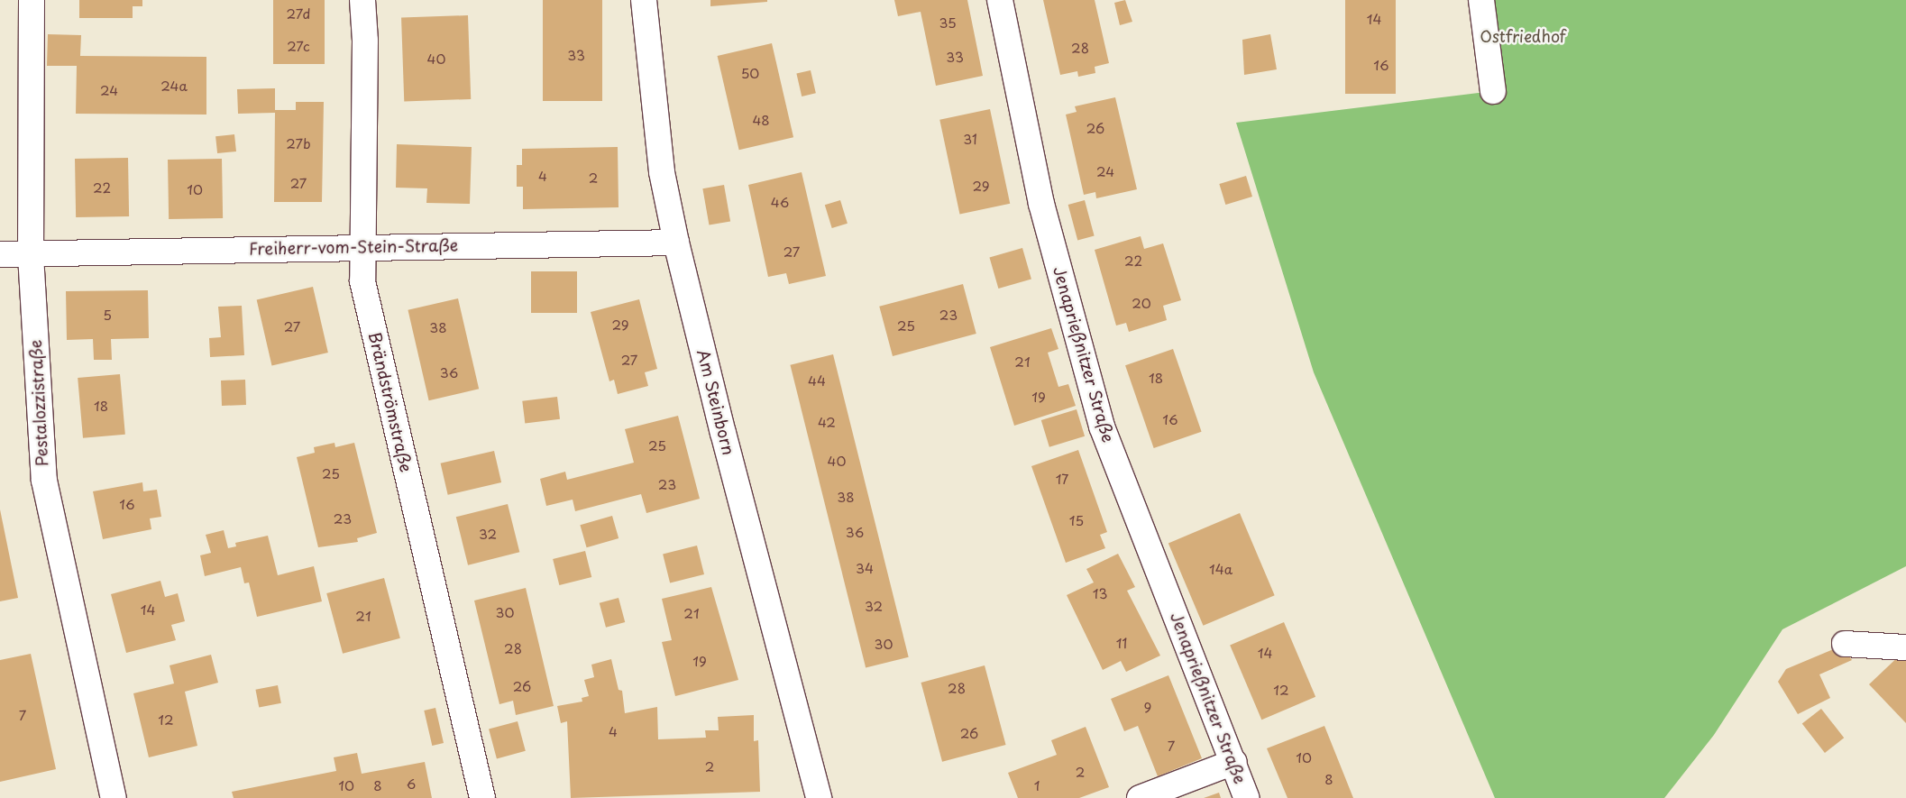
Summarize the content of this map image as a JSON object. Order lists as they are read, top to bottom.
{
  "streets": {
    "street": [
      "Freiherr-vom-Stein-Straße",
      "Jenaprießnitzer Straße",
      "Brändströmstraße",
      "Am Steinborn",
      "Pestalozzistraße"
    ]
  },
  "crossings": [
    ["Freiherr-vom-Stein-Straße", "Brändströmstraße"],
    ["Freiherr-vom-Stein-Straße", "Am Steinborn"],
    ["Freiherr-vom-Stein-Straße", "Pestalozzistraße"]
  ],
  "parks": ["Ostfriedhof"],
  "house_numbers": [
    "27d",
    "14",
    "35",
    "27c",
    "28",
    "33",
    "33",
    "40",
    "16",
    "50",
    "24a",
    "24",
    "48",
    "26",
    "31",
    "27b",
    "24",
    "4",
    "2",
    "27",
    "29",
    "22",
    "10",
    "46",
    "27",
    "22",
    "20",
    "5",
    "23",
    "29",
    "25",
    "27",
    "38",
    "27",
    "21",
    "36",
    "18",
    "44",
    "19",
    "18",
    "16",
    "42",
    "25",
    "40",
    "25",
    "17",
    "23",
    "38",
    "16",
    "23",
    "15",
    "36",
    "32",
    "34",
    "14a",
    "13",
    "32",
    "14",
    "30",
    "21",
    "21",
    "11",
    "30",
    "28",
    "14",
    "19",
    "26",
    "28",
    "12",
    "9",
    "7",
    "12",
    "4",
    "26",
    "7",
    "10",
    "2",
    "2",
    "8",
    "6",
    "10",
    "8",
    "1"
  ]
}
